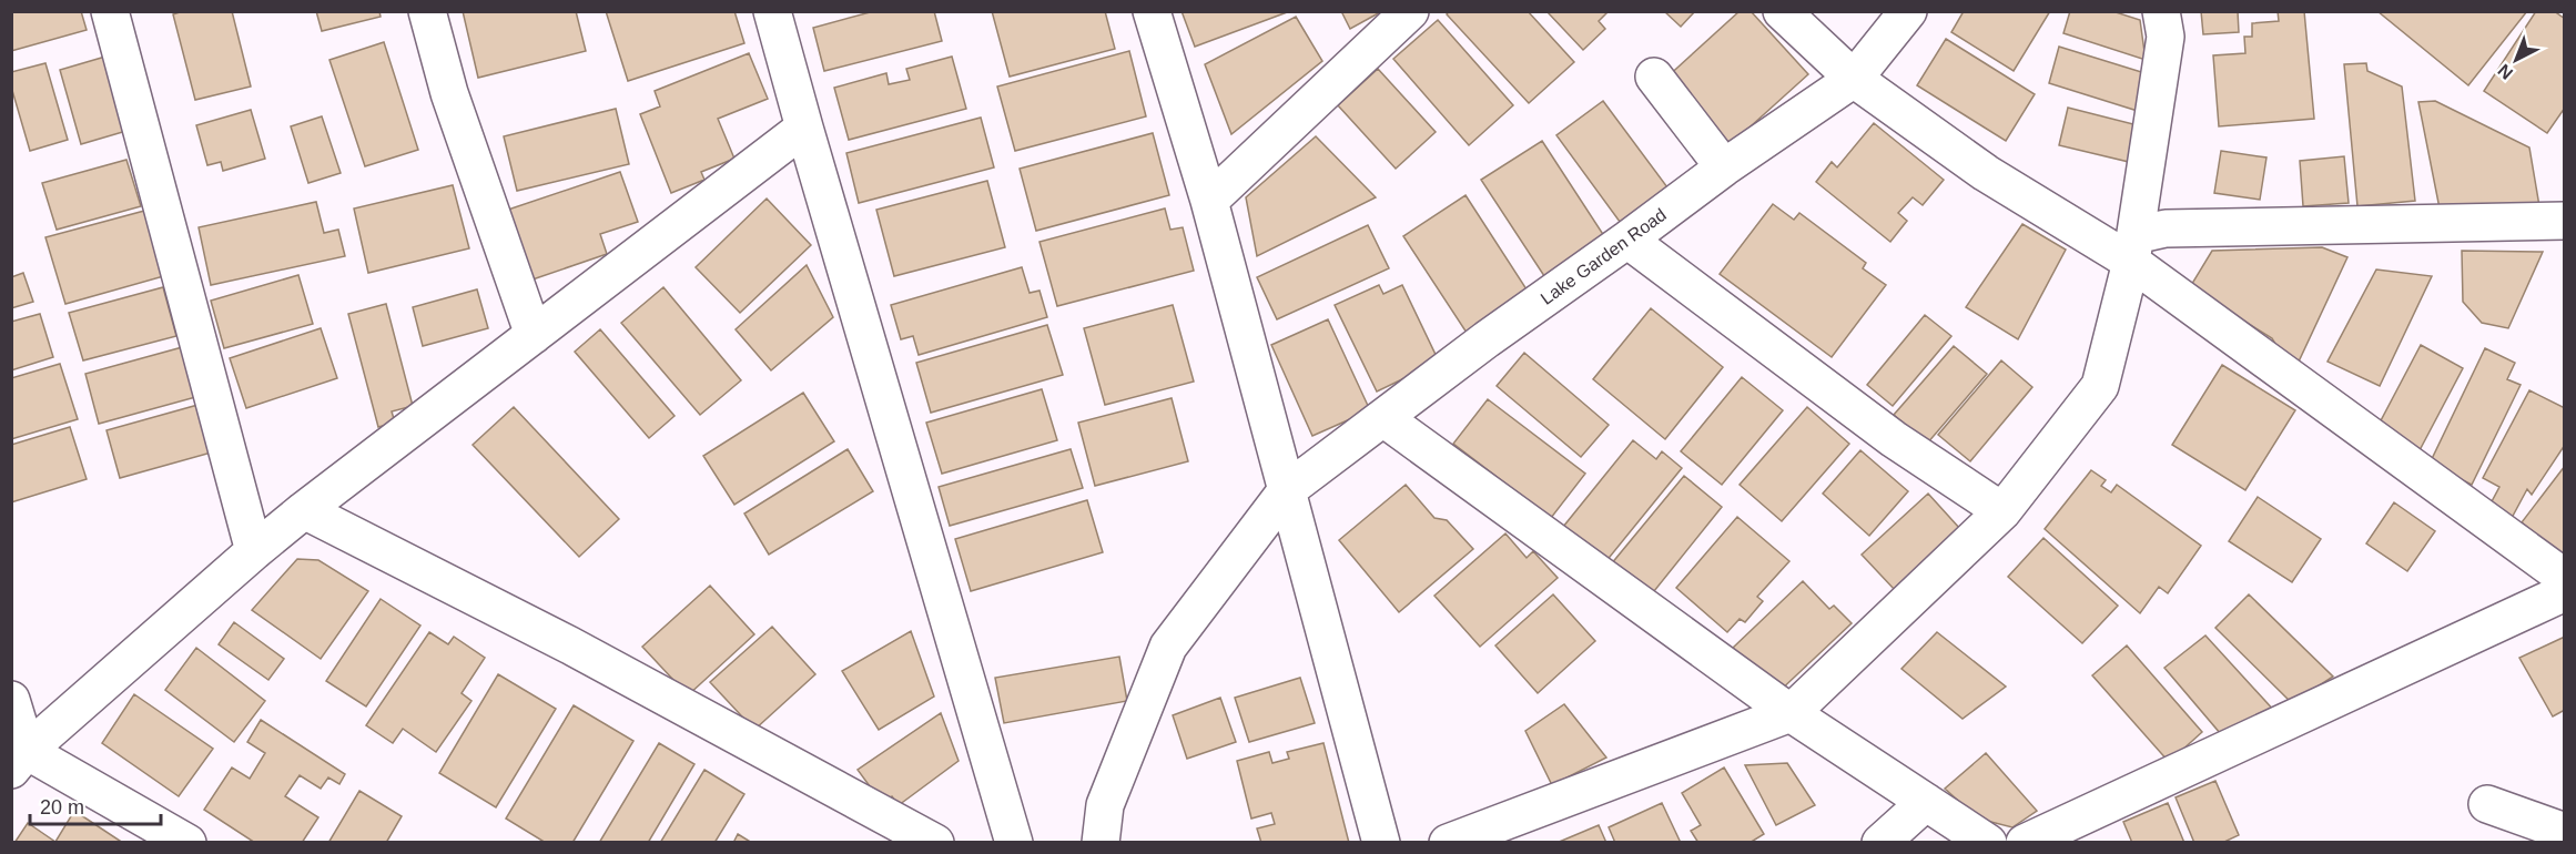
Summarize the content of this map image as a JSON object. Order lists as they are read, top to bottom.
{
  "streets": {
    "street": ["Lake Garden Road"]
  },
  "scale_bar": "20 m",
  "north": "bottom left"
}
